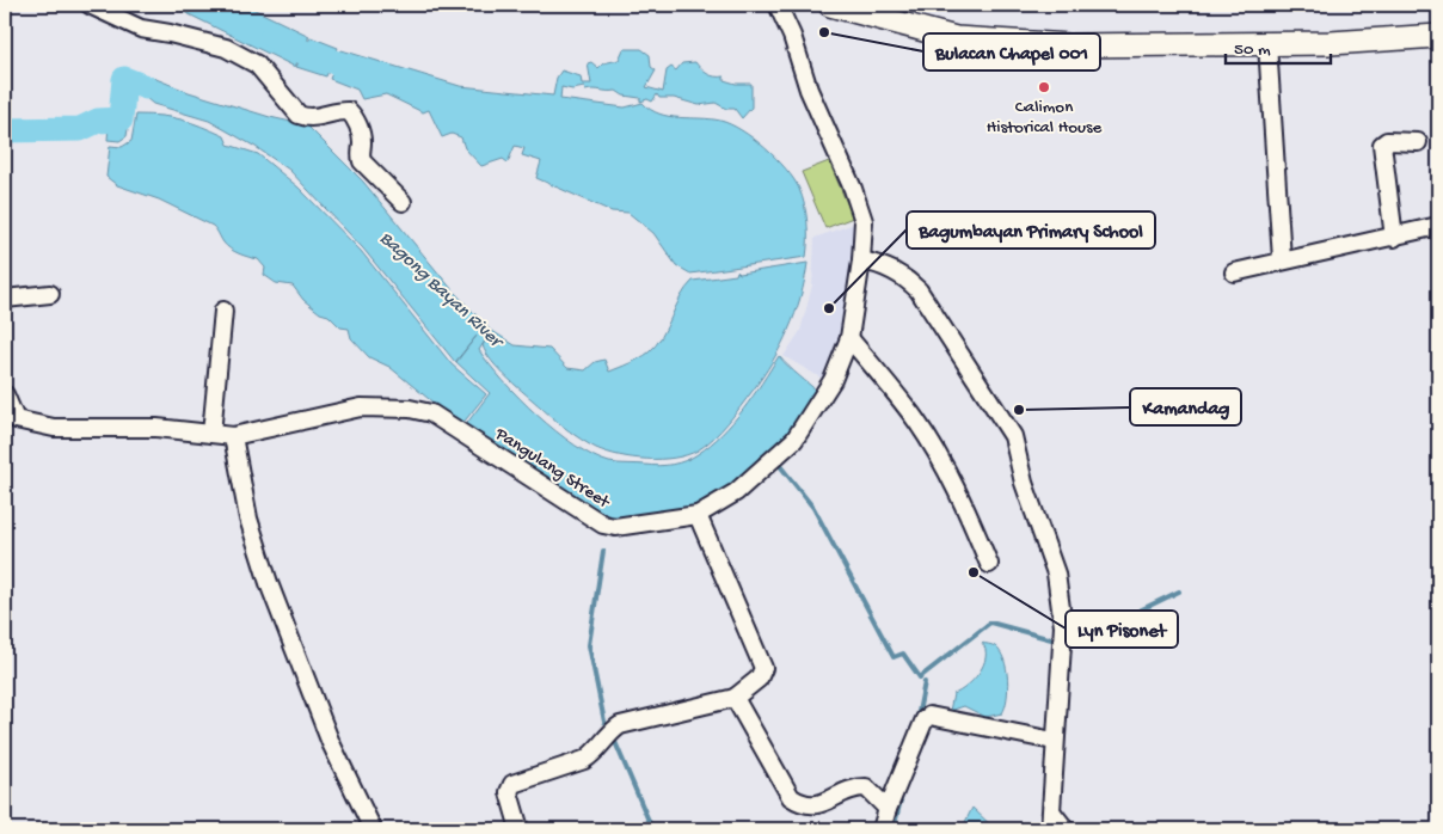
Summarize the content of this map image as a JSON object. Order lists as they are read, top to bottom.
{
  "streets": {
    "street": ["Pangulang Street"]
  },
  "water": ["Bagong Bayan River"],
  "places": [
    "Bulacan Chapel 001",
    "Calimon Historical House",
    "Bagumbayan Primary School",
    "Kamandag",
    "Lyn Pisonet"
  ],
  "scale_bar": "50 m"
}
